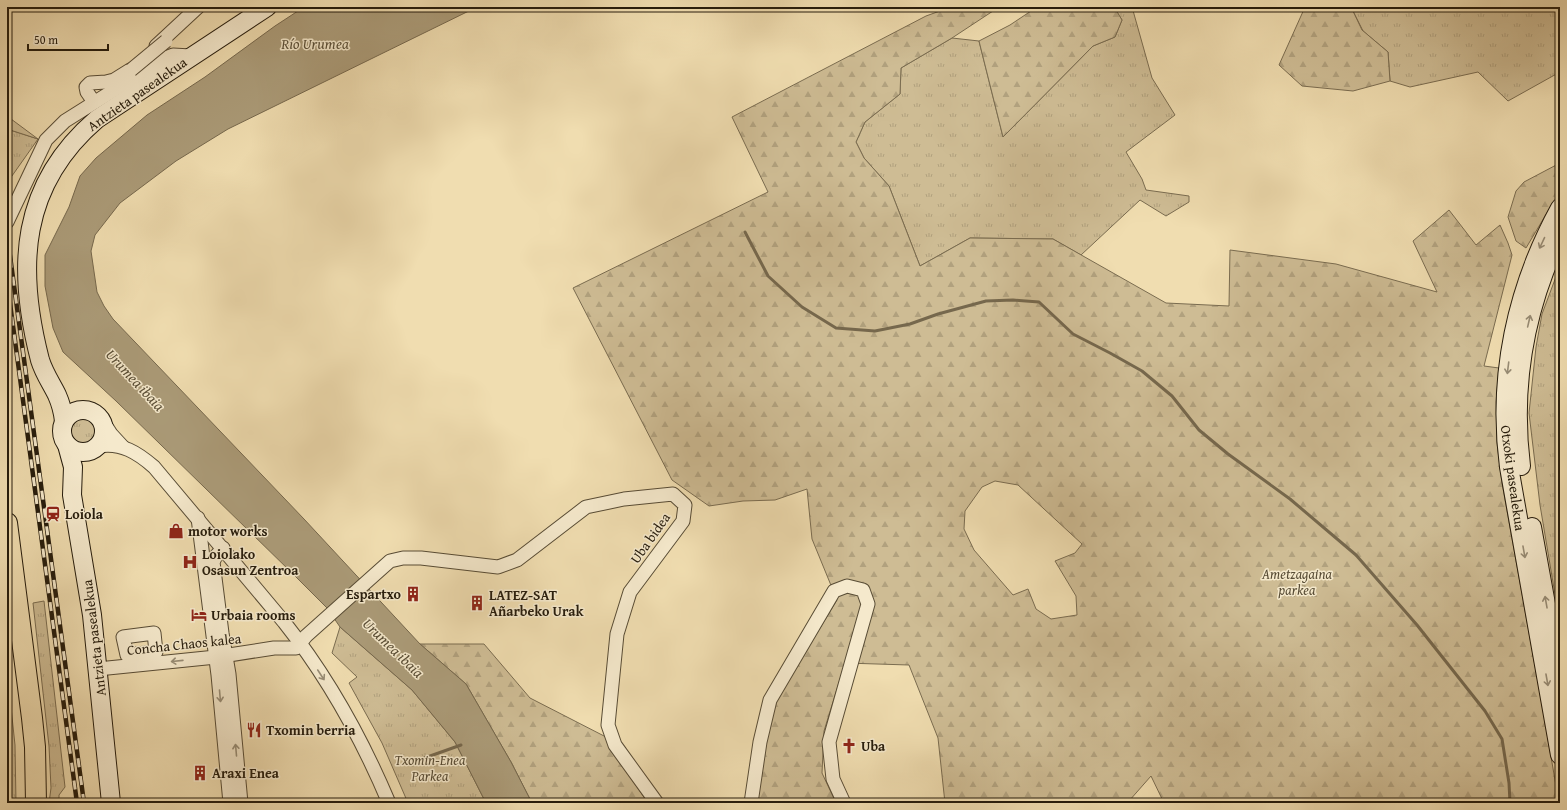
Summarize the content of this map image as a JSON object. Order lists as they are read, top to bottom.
{
  "streets": {
    "main road": ["Antzieta pasealekua", "Otxoki pasealekua"],
    "street": ["Uba bidea", "Concha Chaos kalea"]
  },
  "crossings": [
    ["Antzieta pasealekua", "Concha Chaos kalea"],
    ["Uba bidea", "Concha Chaos kalea"]
  ],
  "one_way": ["Concha Chaos kalea"],
  "water": ["Río Urumea", "Urumea ibaia"],
  "parks": ["Ametzagaina parkea", "Txomin-Enea Parkea"],
  "places": {
    "station": ["Loiola"],
    "shop": ["motor works"],
    "hospital": ["Loiolako Osasun Zentroa"],
    "building": ["Espartxo", "LATEZ-SAT Añarbeko Urak", "Araxi Enea"],
    "hotel": ["Urbaia rooms"],
    "restaurant": ["Txomin berria"],
    "church": ["Uba"]
  },
  "scale_bar": "50 m"
}
